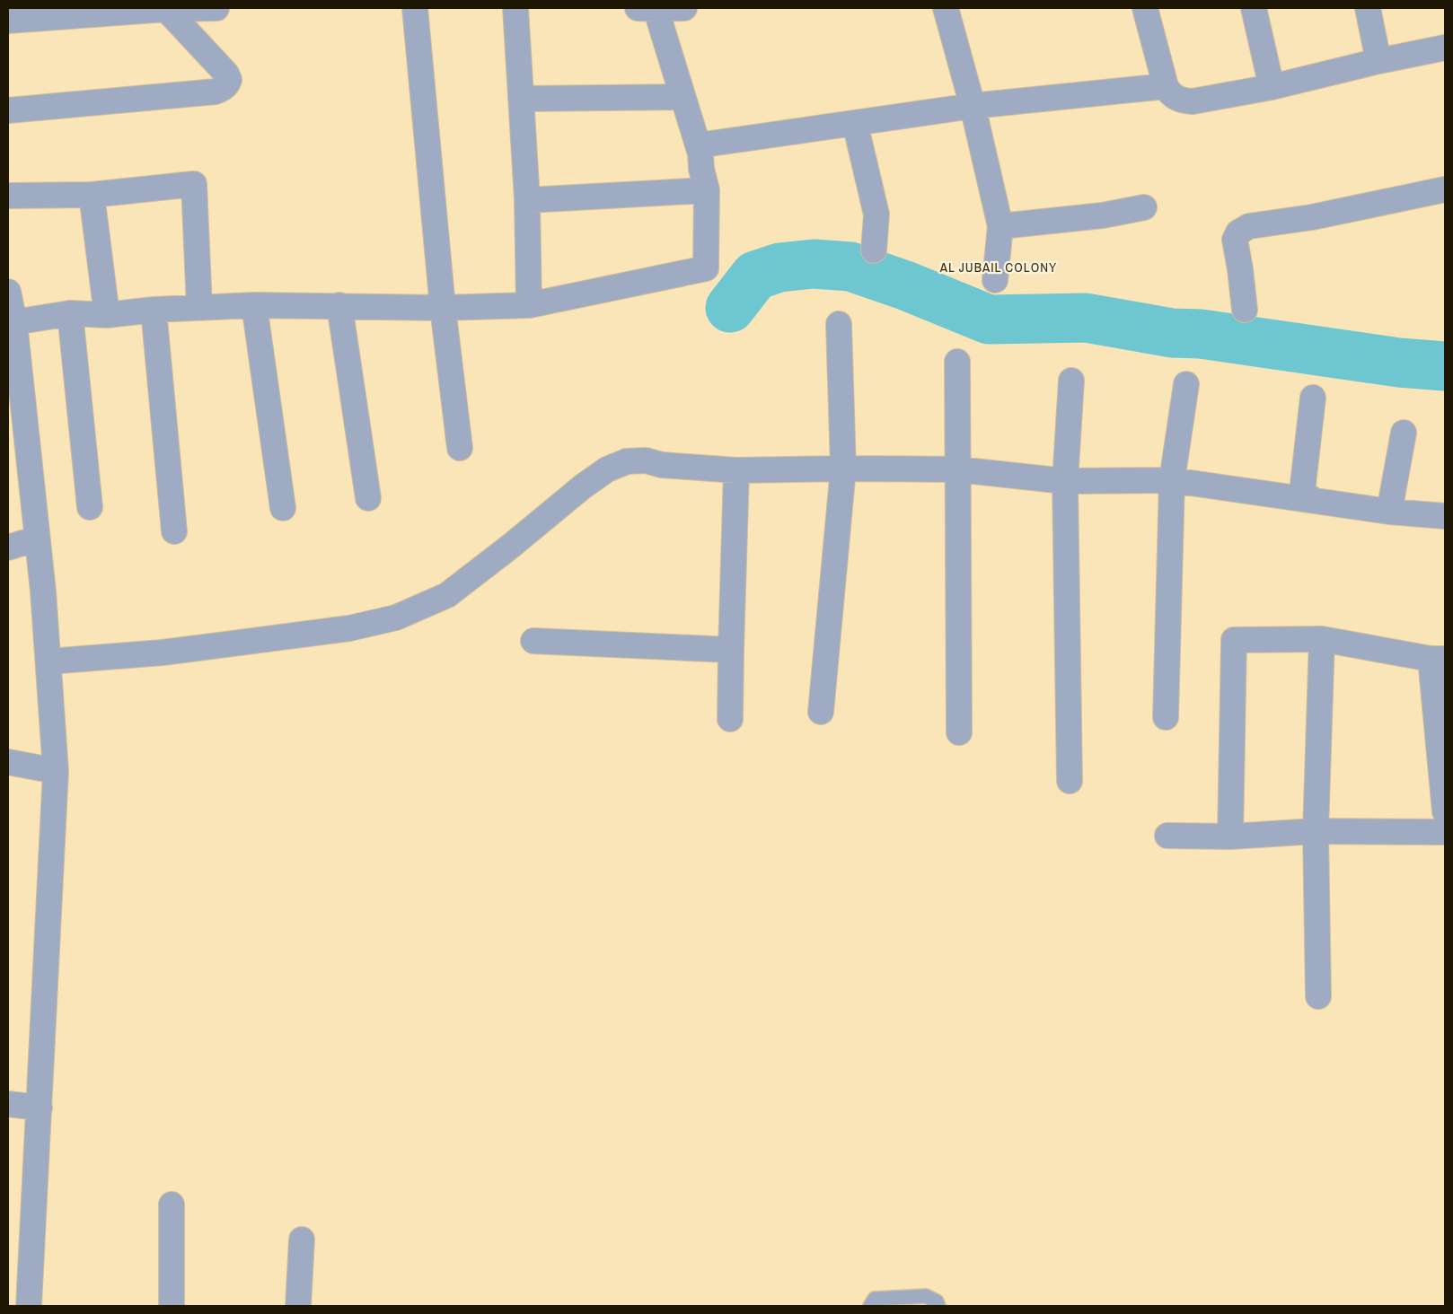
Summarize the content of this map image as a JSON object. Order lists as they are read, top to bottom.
{
  "districts": ["AL JUBAIL COLONY"]
}
